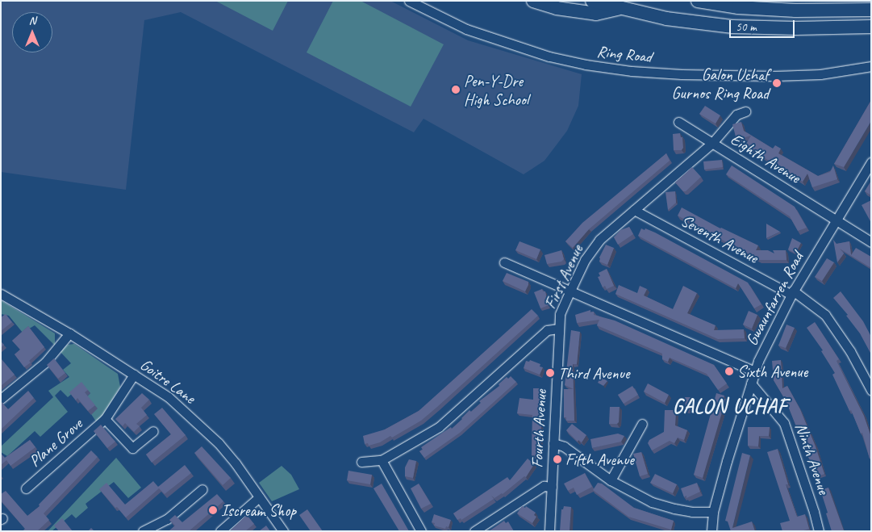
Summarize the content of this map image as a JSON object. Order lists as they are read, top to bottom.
{
  "streets": {
    "street": [
      "Ring Road",
      "Eighth Avenue",
      "Seventh Avenue",
      "First Avenue",
      "Gwaunfarren Road",
      "Goitre Lane",
      "Fourth Avenue",
      "Plane Grove",
      "Ninth Avenue"
    ]
  },
  "crossings": [
    ["Eighth Avenue", "First Avenue"],
    ["Eighth Avenue", "Gwaunfarren Road"],
    ["Seventh Avenue", "First Avenue"],
    ["Seventh Avenue", "Gwaunfarren Road"],
    ["First Avenue", "Fourth Avenue"],
    ["Gwaunfarren Road", "Ninth Avenue"],
    ["Goitre Lane", "Plane Grove"]
  ],
  "districts": ["GALON UCHAF"],
  "places": [
    "Galon Uchaf Gurnos Ring Road",
    "Pen-Y-Dre High School",
    "Sixth Avenue",
    "Third Avenue",
    "Fifth Avenue",
    "Iscream Shop"
  ],
  "scale_bar": "50 m",
  "north": "top"
}
